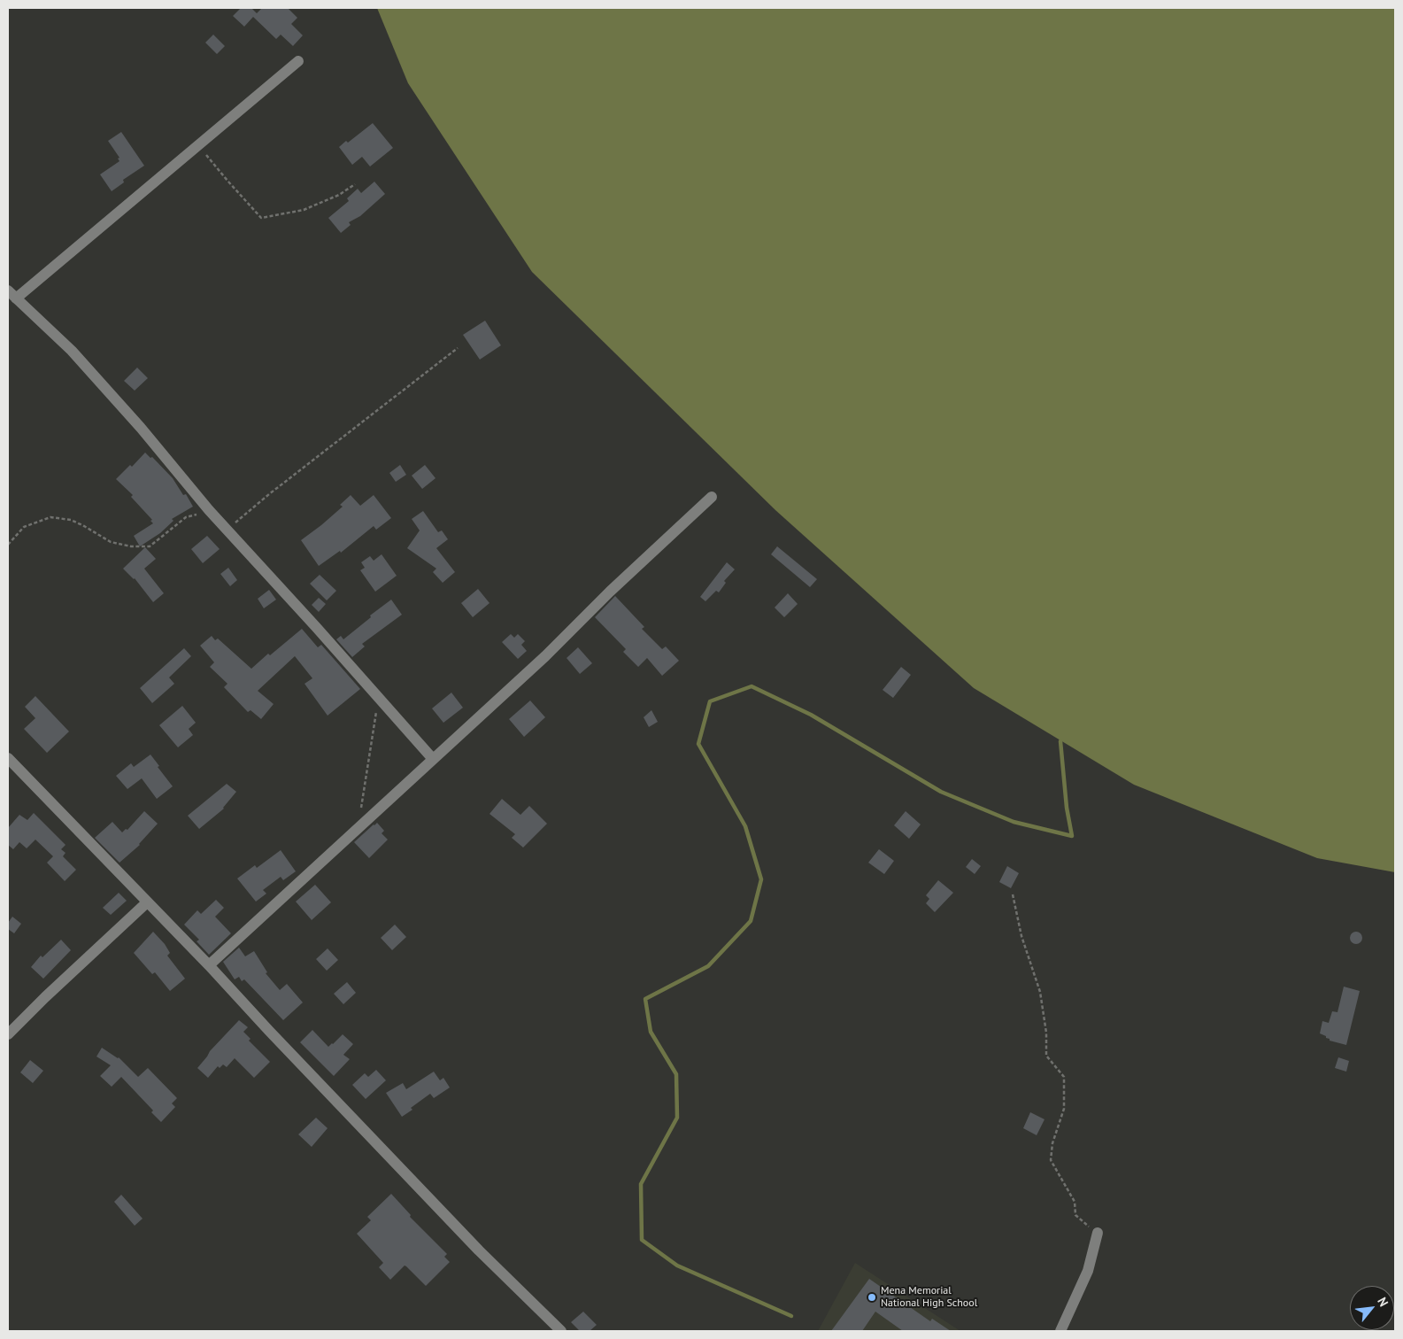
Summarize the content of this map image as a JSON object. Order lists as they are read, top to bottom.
{
  "places": ["Mena Memorial National High School"],
  "north": "top right"
}
